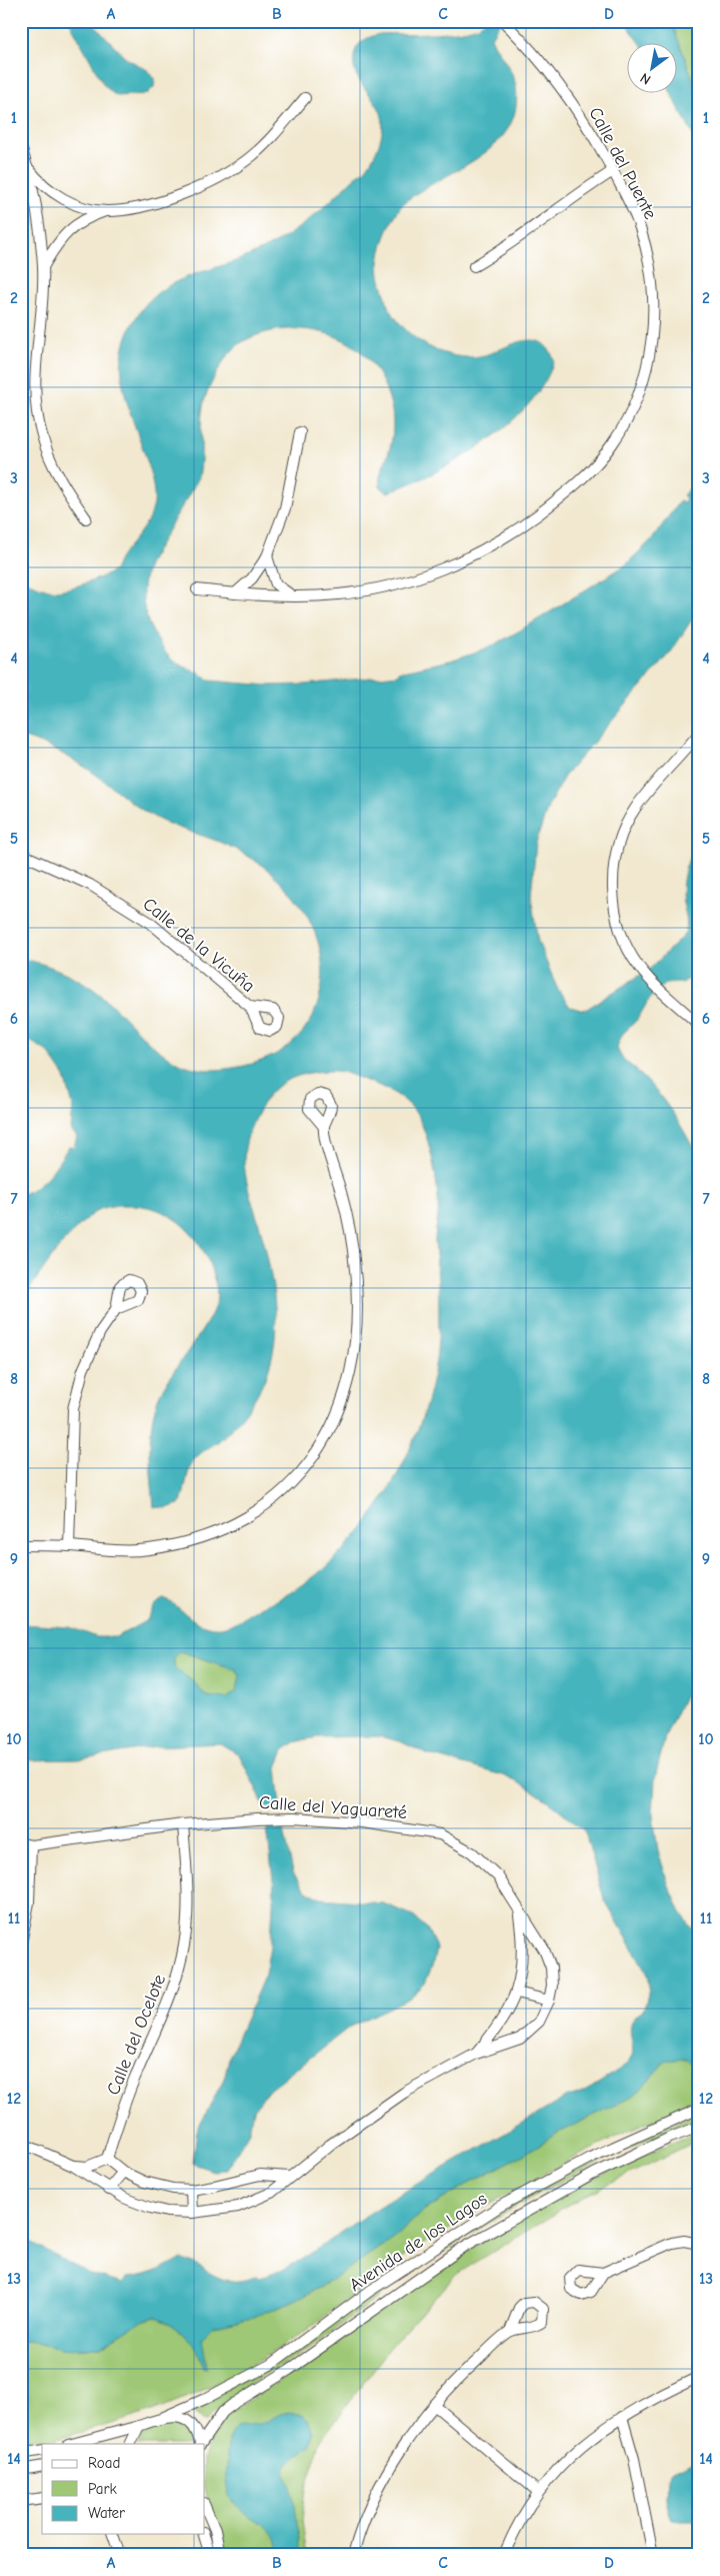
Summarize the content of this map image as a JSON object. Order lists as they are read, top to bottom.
{
  "streets": {
    "street": [
      "Calle del Puente",
      "Calle de la Vicuña",
      "Calle del Yaguareté",
      "Calle del Ocelote",
      "Avenida de los Lagos"
    ]
  },
  "crossings": [
    ["Calle del Yaguareté", "Calle del Ocelote"]
  ],
  "legend": ["Road", "Park", "Water"],
  "north": "bottom left",
  "grid": {
    "columns": [
      "A",
      "B",
      "C",
      "D"
    ],
    "rows": [
      "1",
      "2",
      "3",
      "4",
      "5",
      "6",
      "7",
      "8",
      "9",
      "10",
      "11",
      "12",
      "13",
      "14"
    ]
  }
}
